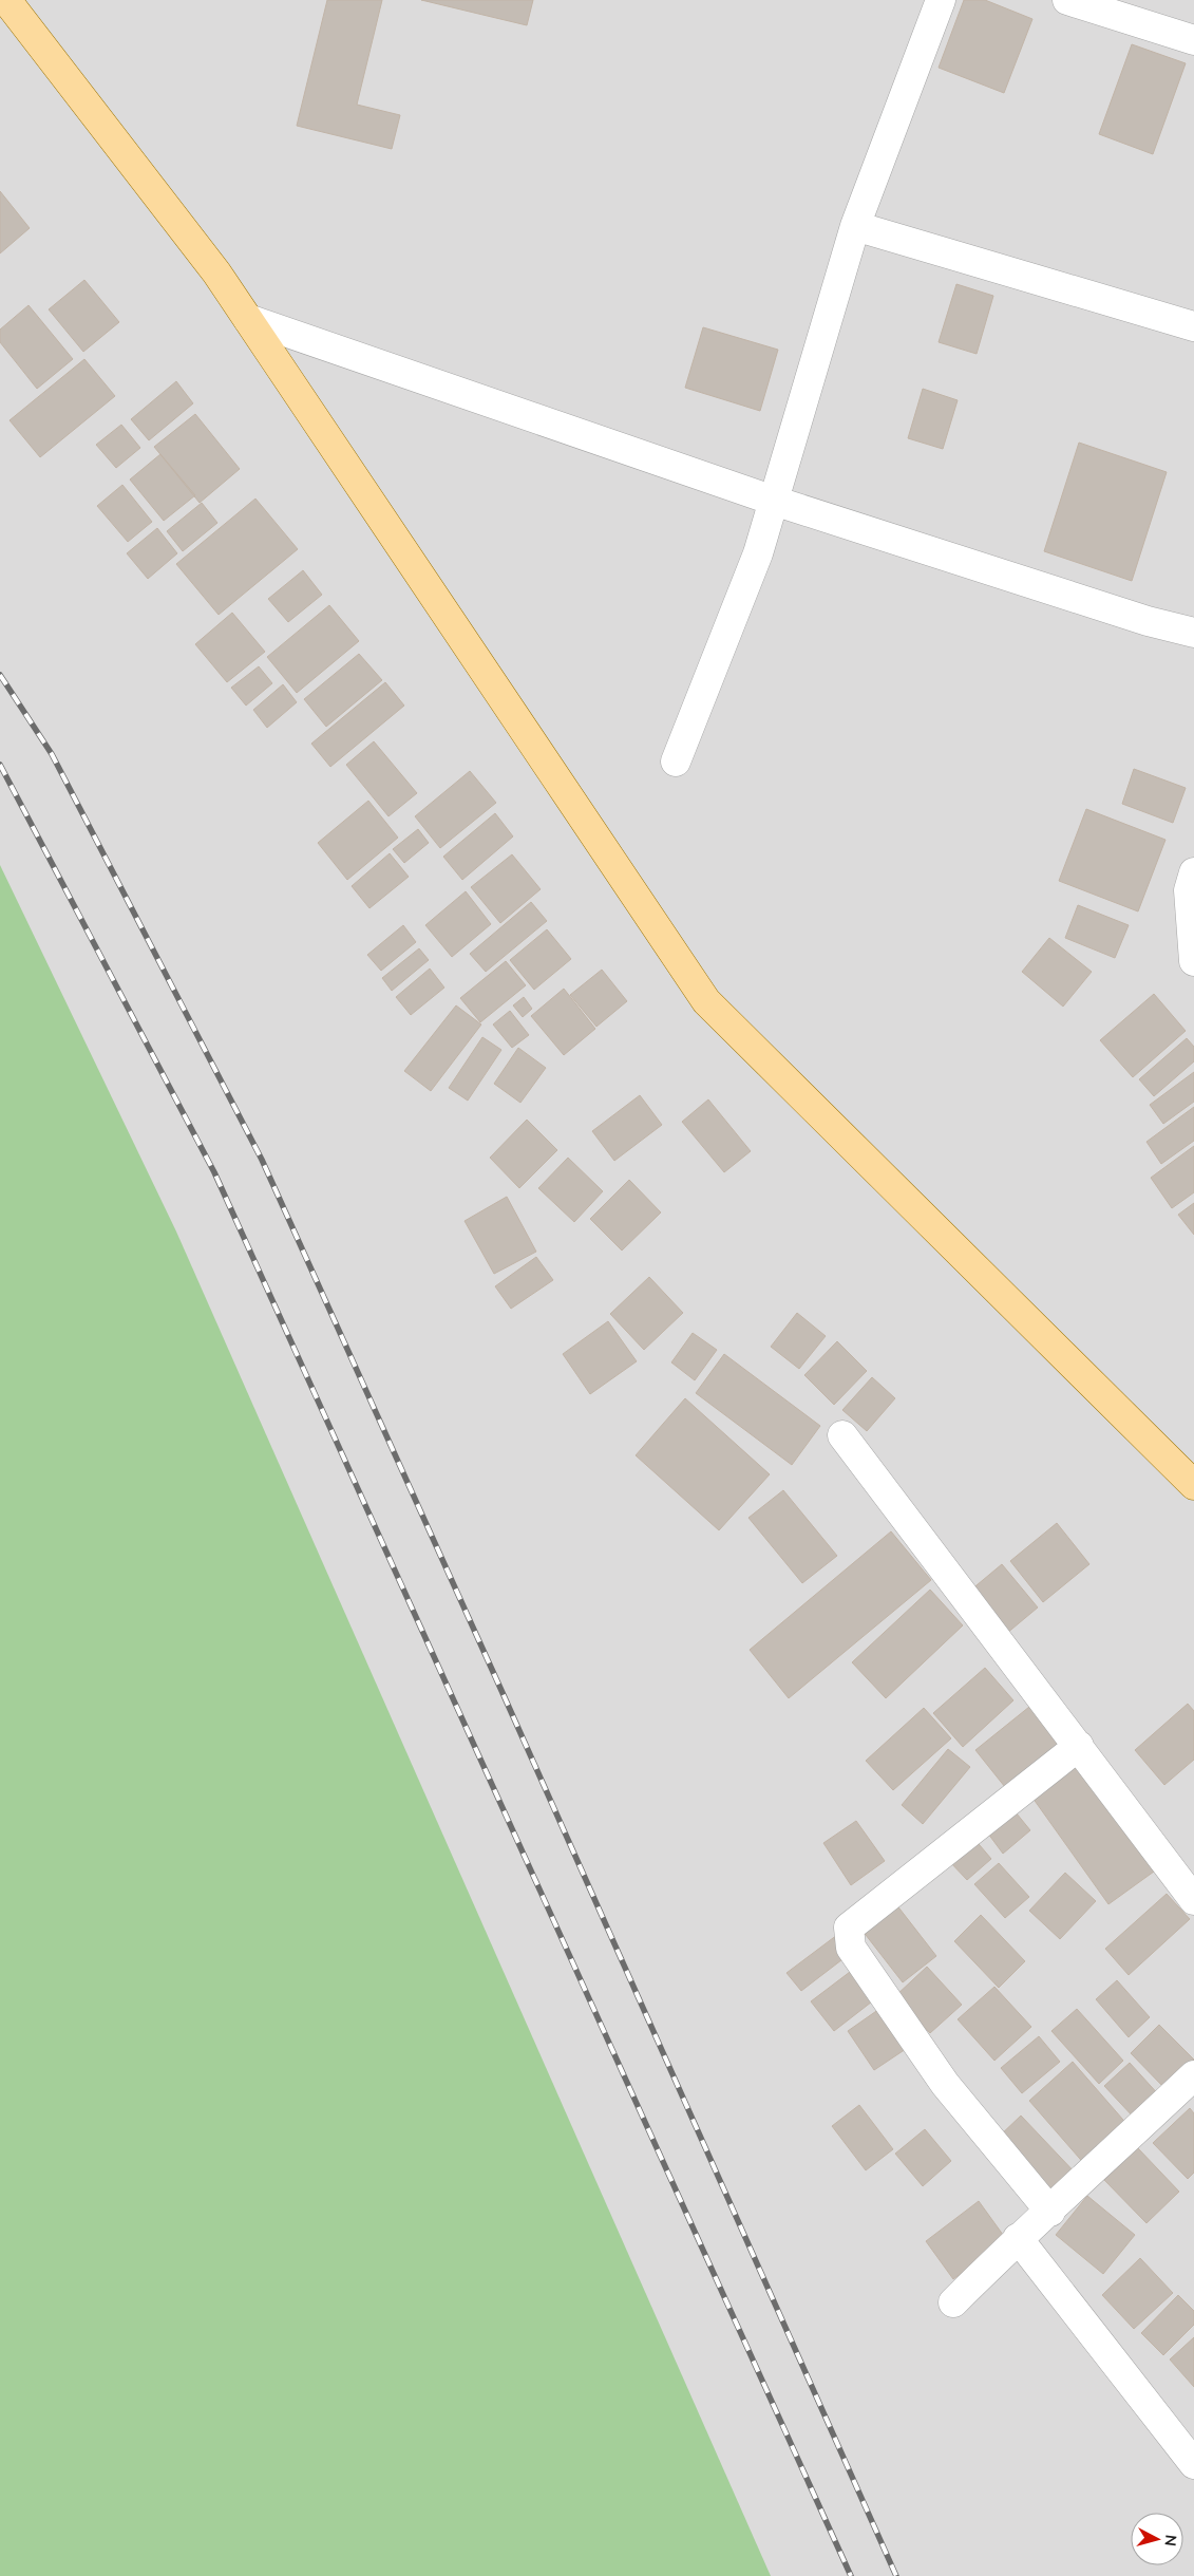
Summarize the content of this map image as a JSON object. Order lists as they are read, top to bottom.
{
  "north": "right"
}
